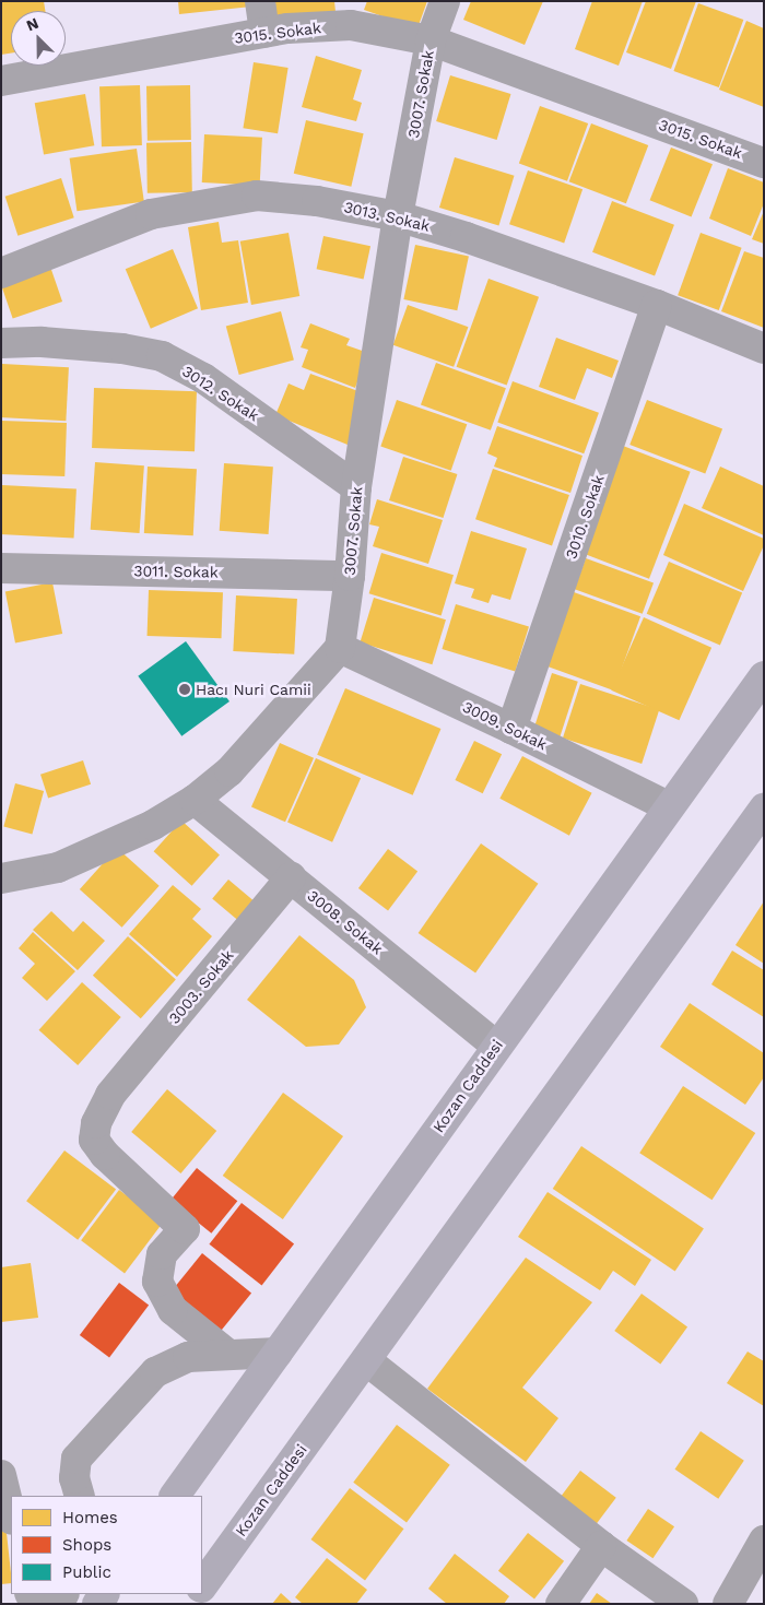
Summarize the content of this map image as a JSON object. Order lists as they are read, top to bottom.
{
  "streets": {
    "highway": ["Kozan Caddesi"],
    "street": [
      "3015. Sokak",
      "3007. Sokak",
      "3013. Sokak",
      "3012. Sokak",
      "3010. Sokak",
      "3011. Sokak",
      "3009. Sokak",
      "3008. Sokak",
      "3003. Sokak"
    ]
  },
  "crossings": [
    ["3015. Sokak", "3007. Sokak"],
    ["3007. Sokak", "3013. Sokak"],
    ["3007. Sokak", "3012. Sokak"],
    ["3007. Sokak", "3011. Sokak"],
    ["3007. Sokak", "3009. Sokak"],
    ["3013. Sokak", "3010. Sokak"],
    ["3010. Sokak", "3009. Sokak"],
    ["3009. Sokak", "Kozan Caddesi"],
    ["3008. Sokak", "3003. Sokak"],
    ["3008. Sokak", "Kozan Caddesi"]
  ],
  "places": ["Hacı Nuri Camii"],
  "legend": ["Homes", "Shops", "Public"],
  "north": "top left"
}
